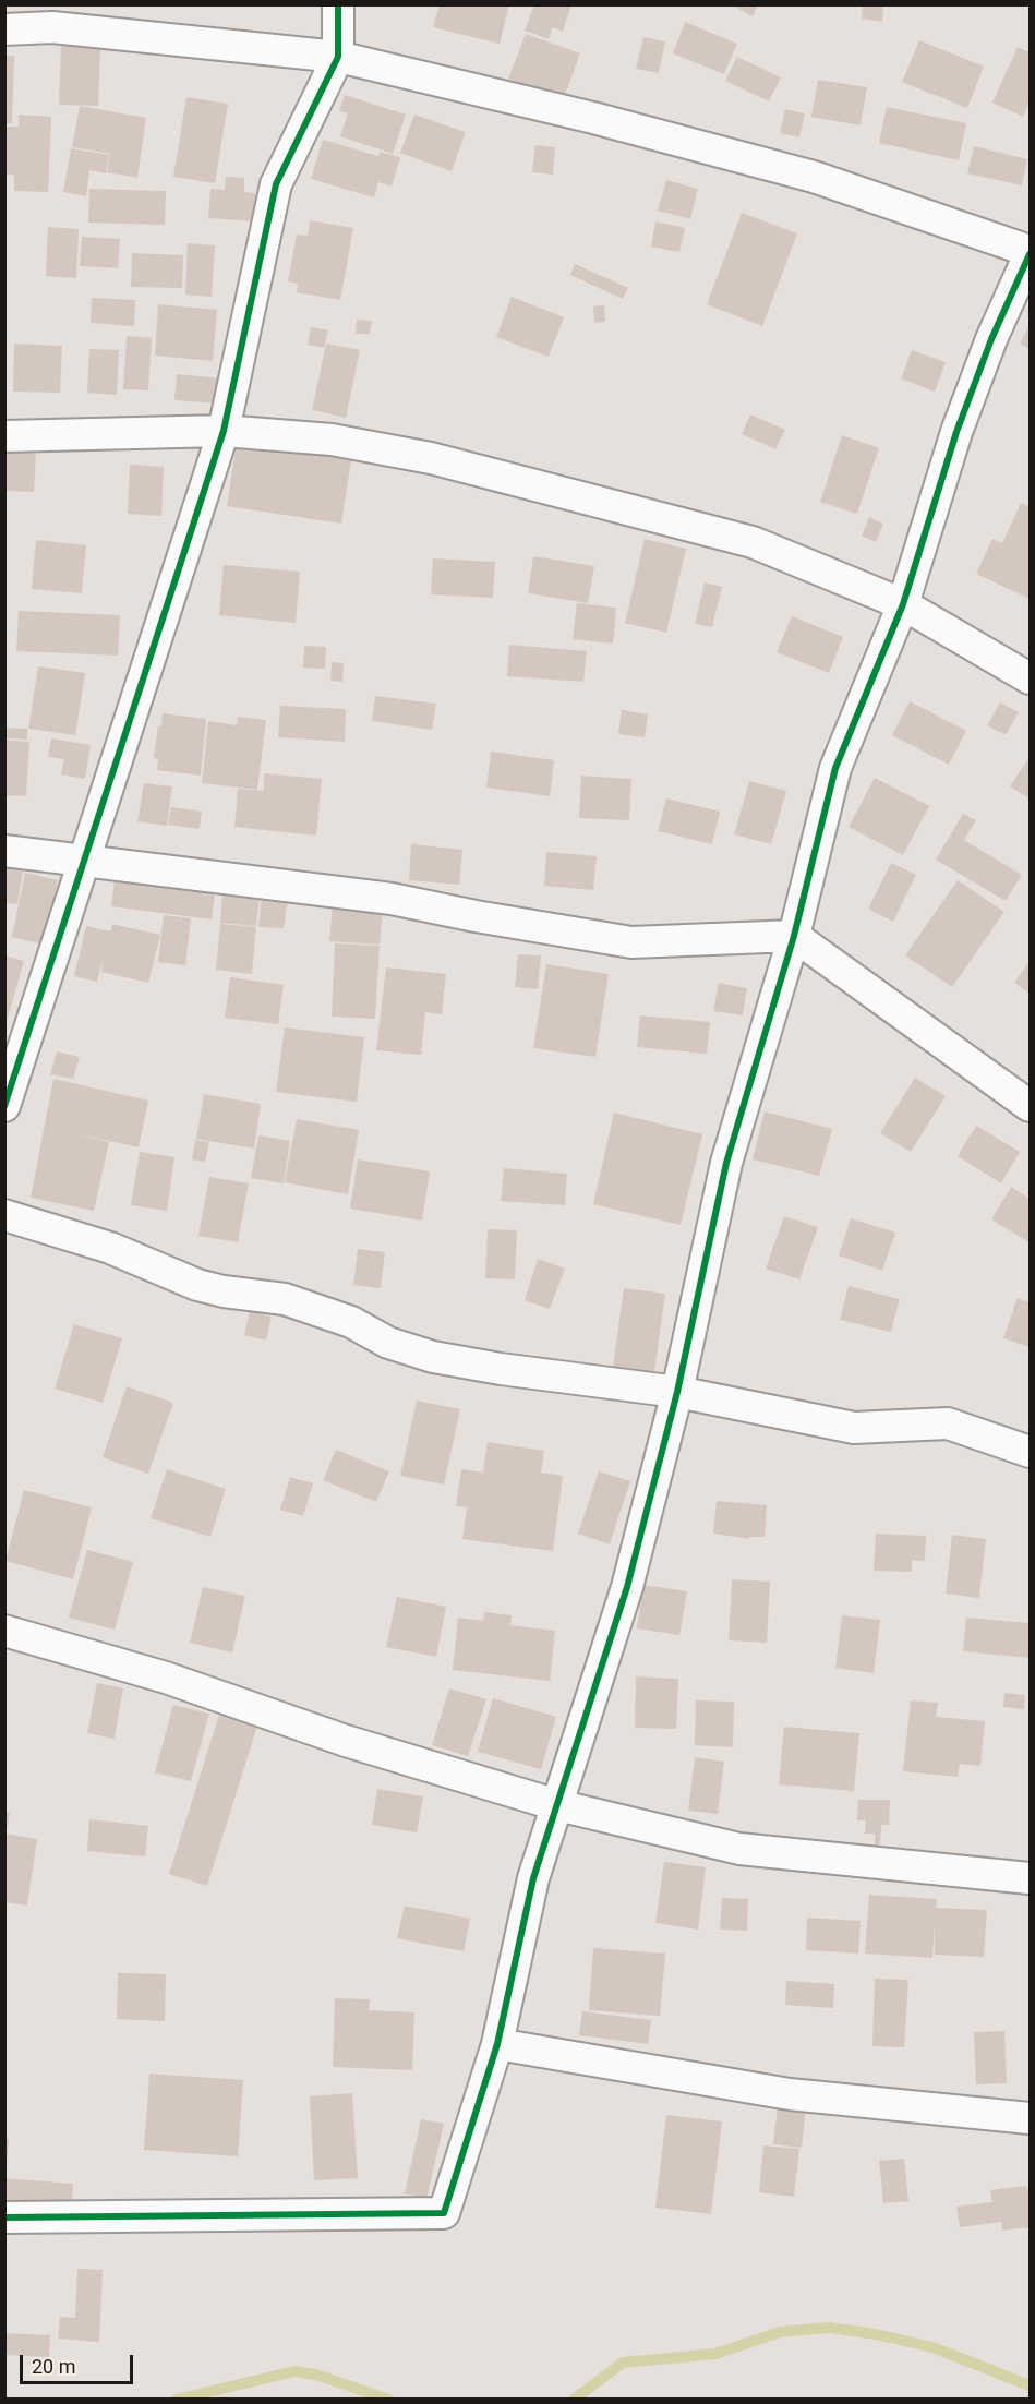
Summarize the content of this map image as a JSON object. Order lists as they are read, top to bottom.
{
  "scale_bar": "20 m"
}
